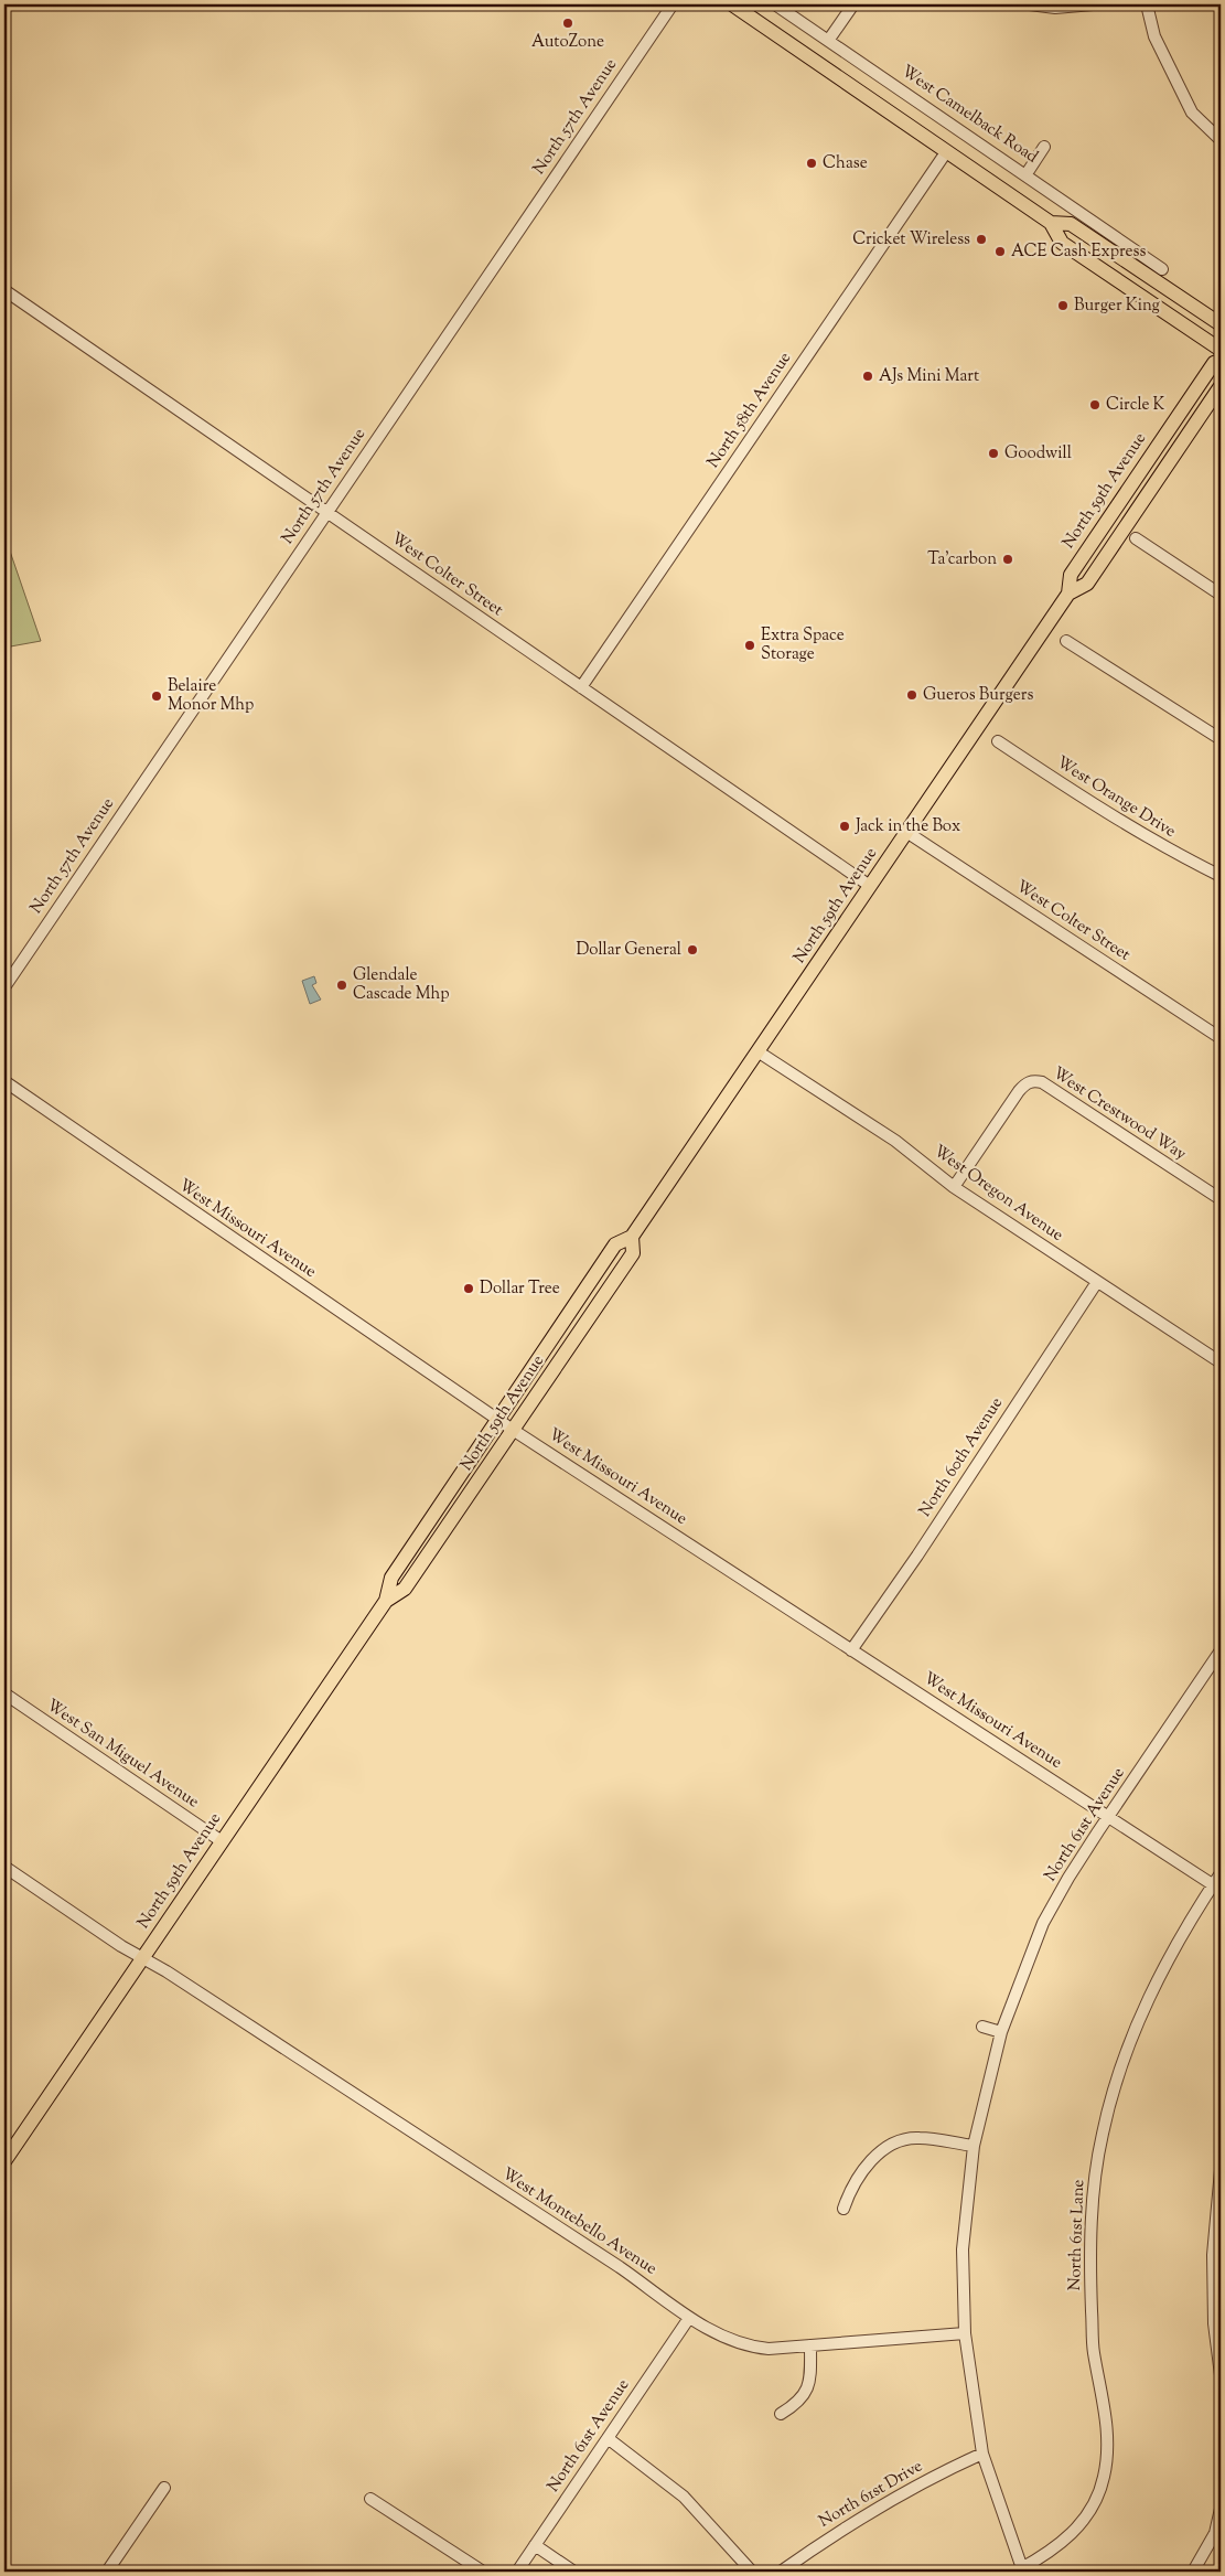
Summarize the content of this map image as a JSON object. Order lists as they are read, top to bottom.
{
  "streets": {
    "main road": ["West Camelback Road", "North 59th Avenue"],
    "street": [
      "North 57th Avenue",
      "North 58th Avenue",
      "West Colter Street",
      "West Orange Drive",
      "West Crestwood Way",
      "West Oregon Avenue",
      "West Missouri Avenue",
      "North 60th Avenue",
      "West San Miguel Avenue",
      "North 61st Avenue",
      "West Montebello Avenue",
      "North 61st Lane",
      "North 61st Drive"
    ]
  },
  "crossings": [
    ["West Camelback Road", "North 58th Avenue"],
    ["North 57th Avenue", "West Colter Street"],
    ["North 58th Avenue", "West Colter Street"],
    ["North 59th Avenue", "West Colter Street"],
    ["North 59th Avenue", "West Oregon Avenue"],
    ["North 59th Avenue", "West Missouri Avenue"],
    ["North 59th Avenue", "West San Miguel Avenue"],
    ["North 59th Avenue", "West Montebello Avenue"],
    ["West Crestwood Way", "West Oregon Avenue"],
    ["West Oregon Avenue", "North 60th Avenue"],
    ["West Missouri Avenue", "North 60th Avenue"],
    ["West Missouri Avenue", "North 61st Avenue"],
    ["West Missouri Avenue", "North 61st Lane"],
    ["North 61st Avenue", "West Montebello Avenue"]
  ],
  "places": [
    "AutoZone",
    "Chase",
    "Cricket Wireless",
    "ACE Cash Express",
    "Burger King",
    "AJs Mini Mart",
    "Circle K",
    "Goodwill",
    "Ta'carbon",
    "Extra Space Storage",
    "Gueros Burgers",
    "Belaire Monor Mhp",
    "Jack in the Box",
    "Dollar General",
    "Glendale Cascade Mhp",
    "Dollar Tree"
  ]
}
